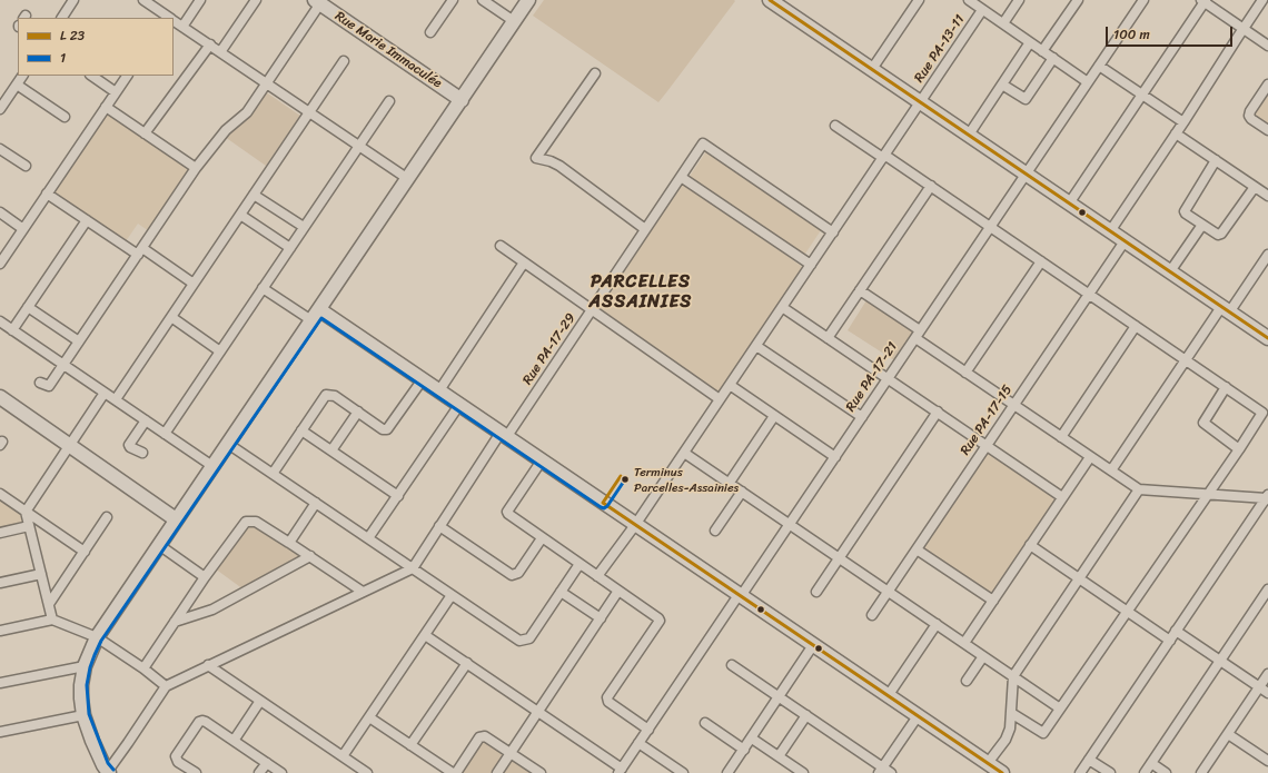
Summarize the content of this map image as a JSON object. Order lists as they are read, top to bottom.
{
  "streets": {
    "street": [
      "Rue PA-13-11",
      "Rue Marie Immaculée",
      "Rue PA-17-29",
      "Rue PA-17-21",
      "Rue PA-17-15"
    ]
  },
  "crossings": [
    ["Rue PA-13-11", "Rue PA-17-29"]
  ],
  "districts": ["PARCELLES ASSAINIES"],
  "places": ["Terminus Parcelles-Assainies"],
  "lines": ["transit line 1"],
  "legend": ["L 23", "1"],
  "scale_bar": "100 m"
}
